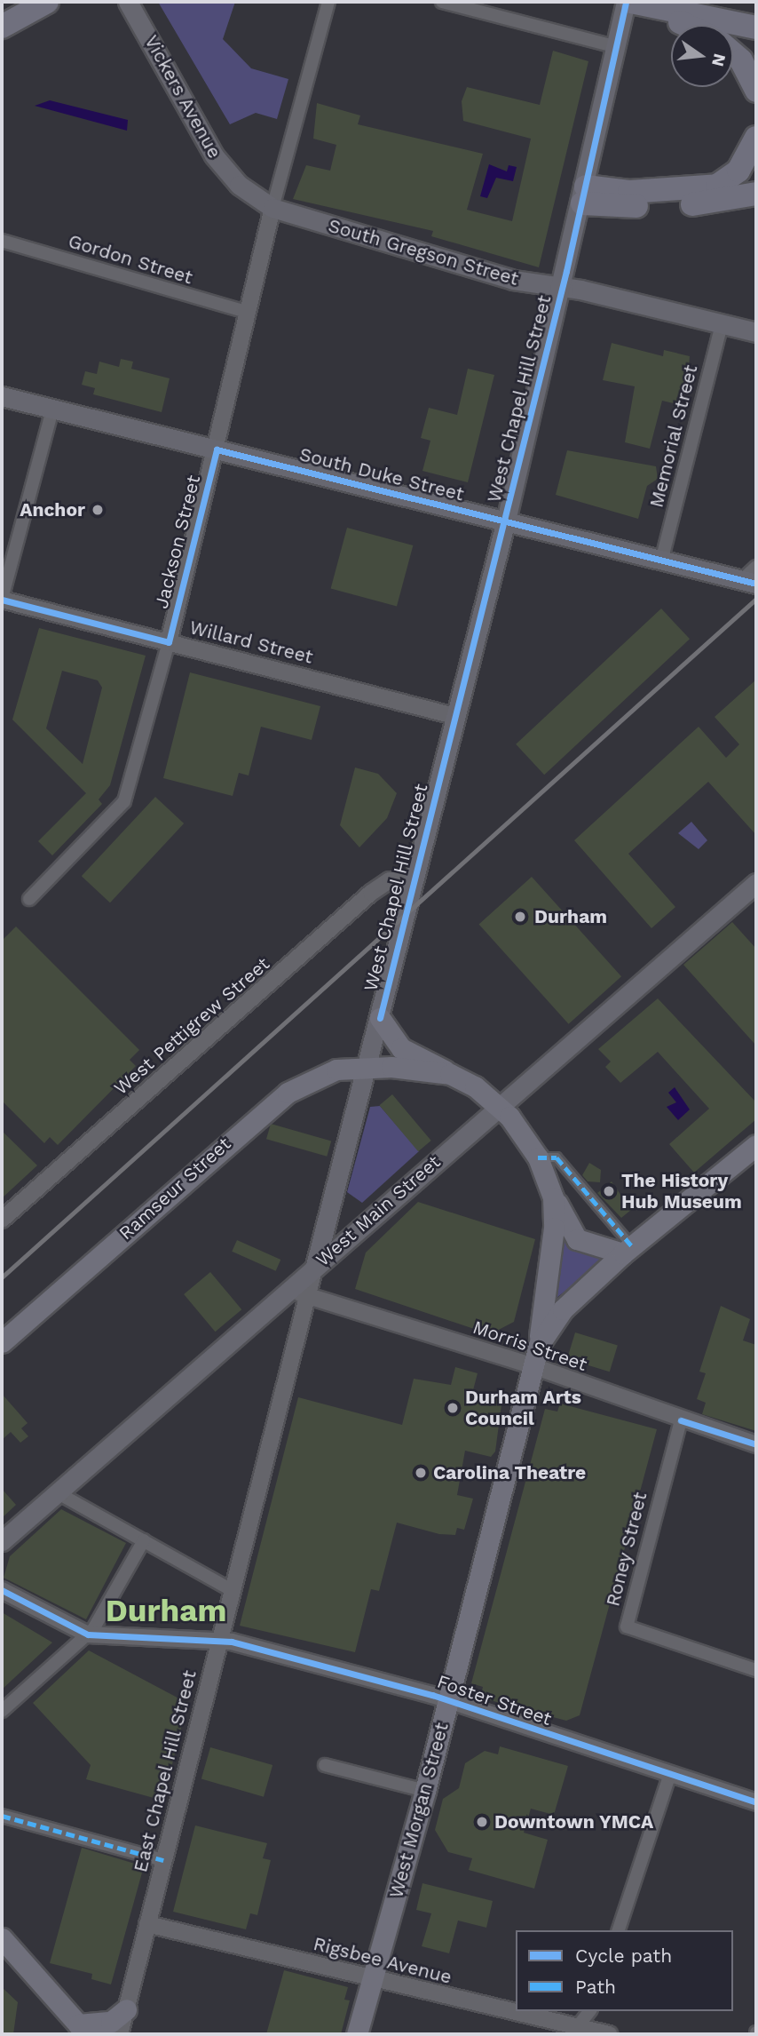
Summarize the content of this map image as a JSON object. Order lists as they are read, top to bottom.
{
  "streets": {
    "main road": [
      "Vickers Avenue",
      "South Gregson Street",
      "West Chapel Hill Street",
      "South Duke Street",
      "Ramseur Street",
      "West Main Street",
      "West Morgan Street"
    ],
    "street": [
      "Gordon Street",
      "Memorial Street",
      "Jackson Street",
      "Willard Street",
      "West Pettigrew Street",
      "Morris Street",
      "Roney Street",
      "Foster Street",
      "East Chapel Hill Street",
      "Rigsbee Avenue"
    ]
  },
  "crossings": [
    ["Vickers Avenue", "South Gregson Street"],
    ["Vickers Avenue", "Jackson Street"],
    ["South Gregson Street", "West Chapel Hill Street"],
    ["South Gregson Street", "Memorial Street"],
    ["South Gregson Street", "Jackson Street"],
    ["Gordon Street", "Jackson Street"],
    ["West Chapel Hill Street", "South Duke Street"],
    ["West Chapel Hill Street", "Willard Street"],
    ["West Chapel Hill Street", "West Pettigrew Street"],
    ["West Chapel Hill Street", "Ramseur Street"],
    ["West Chapel Hill Street", "West Main Street"],
    ["West Chapel Hill Street", "East Chapel Hill Street"],
    ["Memorial Street", "South Duke Street"],
    ["South Duke Street", "Jackson Street"],
    ["Jackson Street", "Willard Street"],
    ["West Main Street", "Morris Street"],
    ["West Main Street", "East Chapel Hill Street"],
    ["Morris Street", "Roney Street"],
    ["Morris Street", "East Chapel Hill Street"],
    ["Morris Street", "West Morgan Street"],
    ["Foster Street", "East Chapel Hill Street"],
    ["Foster Street", "West Morgan Street"],
    ["East Chapel Hill Street", "Rigsbee Avenue"],
    ["West Morgan Street", "Rigsbee Avenue"]
  ],
  "districts": ["Durham"],
  "places": [
    "Anchor",
    "Durham",
    "The History Hub Museum",
    "Durham Arts Council",
    "Carolina Theatre",
    "Downtown YMCA"
  ],
  "legend": ["Cycle path", "Path"],
  "north": "right"
}
